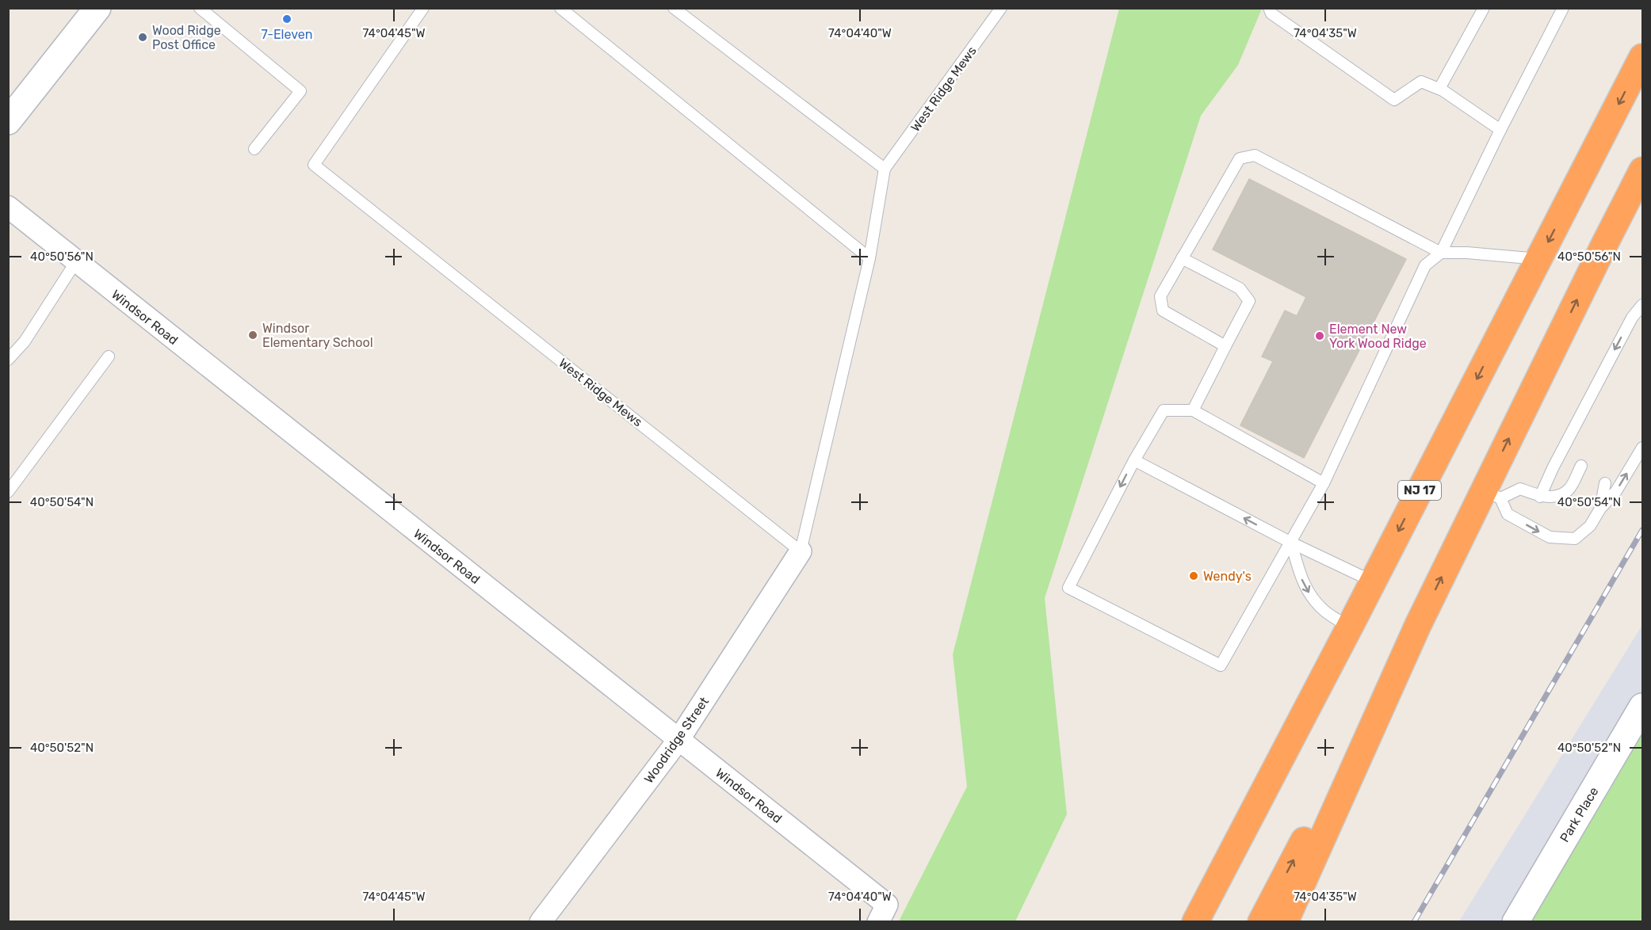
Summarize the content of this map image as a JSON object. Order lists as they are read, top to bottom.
{
  "streets": {
    "highway": ["NJ 17"],
    "street": ["Windsor Road", "Woodridge Street", "Park Place"],
    "lane": ["West Ridge Mews"]
  },
  "crossings": [
    ["West Ridge Mews", "Woodridge Street"],
    ["Windsor Road", "Woodridge Street"]
  ],
  "places": [
    "7-Eleven",
    "Wood Ridge Post Office",
    "Windsor Elementary School",
    "Element New York Wood Ridge",
    "Wendy's"
  ],
  "coordinates": [
    "74°04'45\"W",
    "74°04'40\"W",
    "74°04'35\"W",
    "40°50'56\"N",
    "40°50'54\"N",
    "40°50'52\"N"
  ]
}
